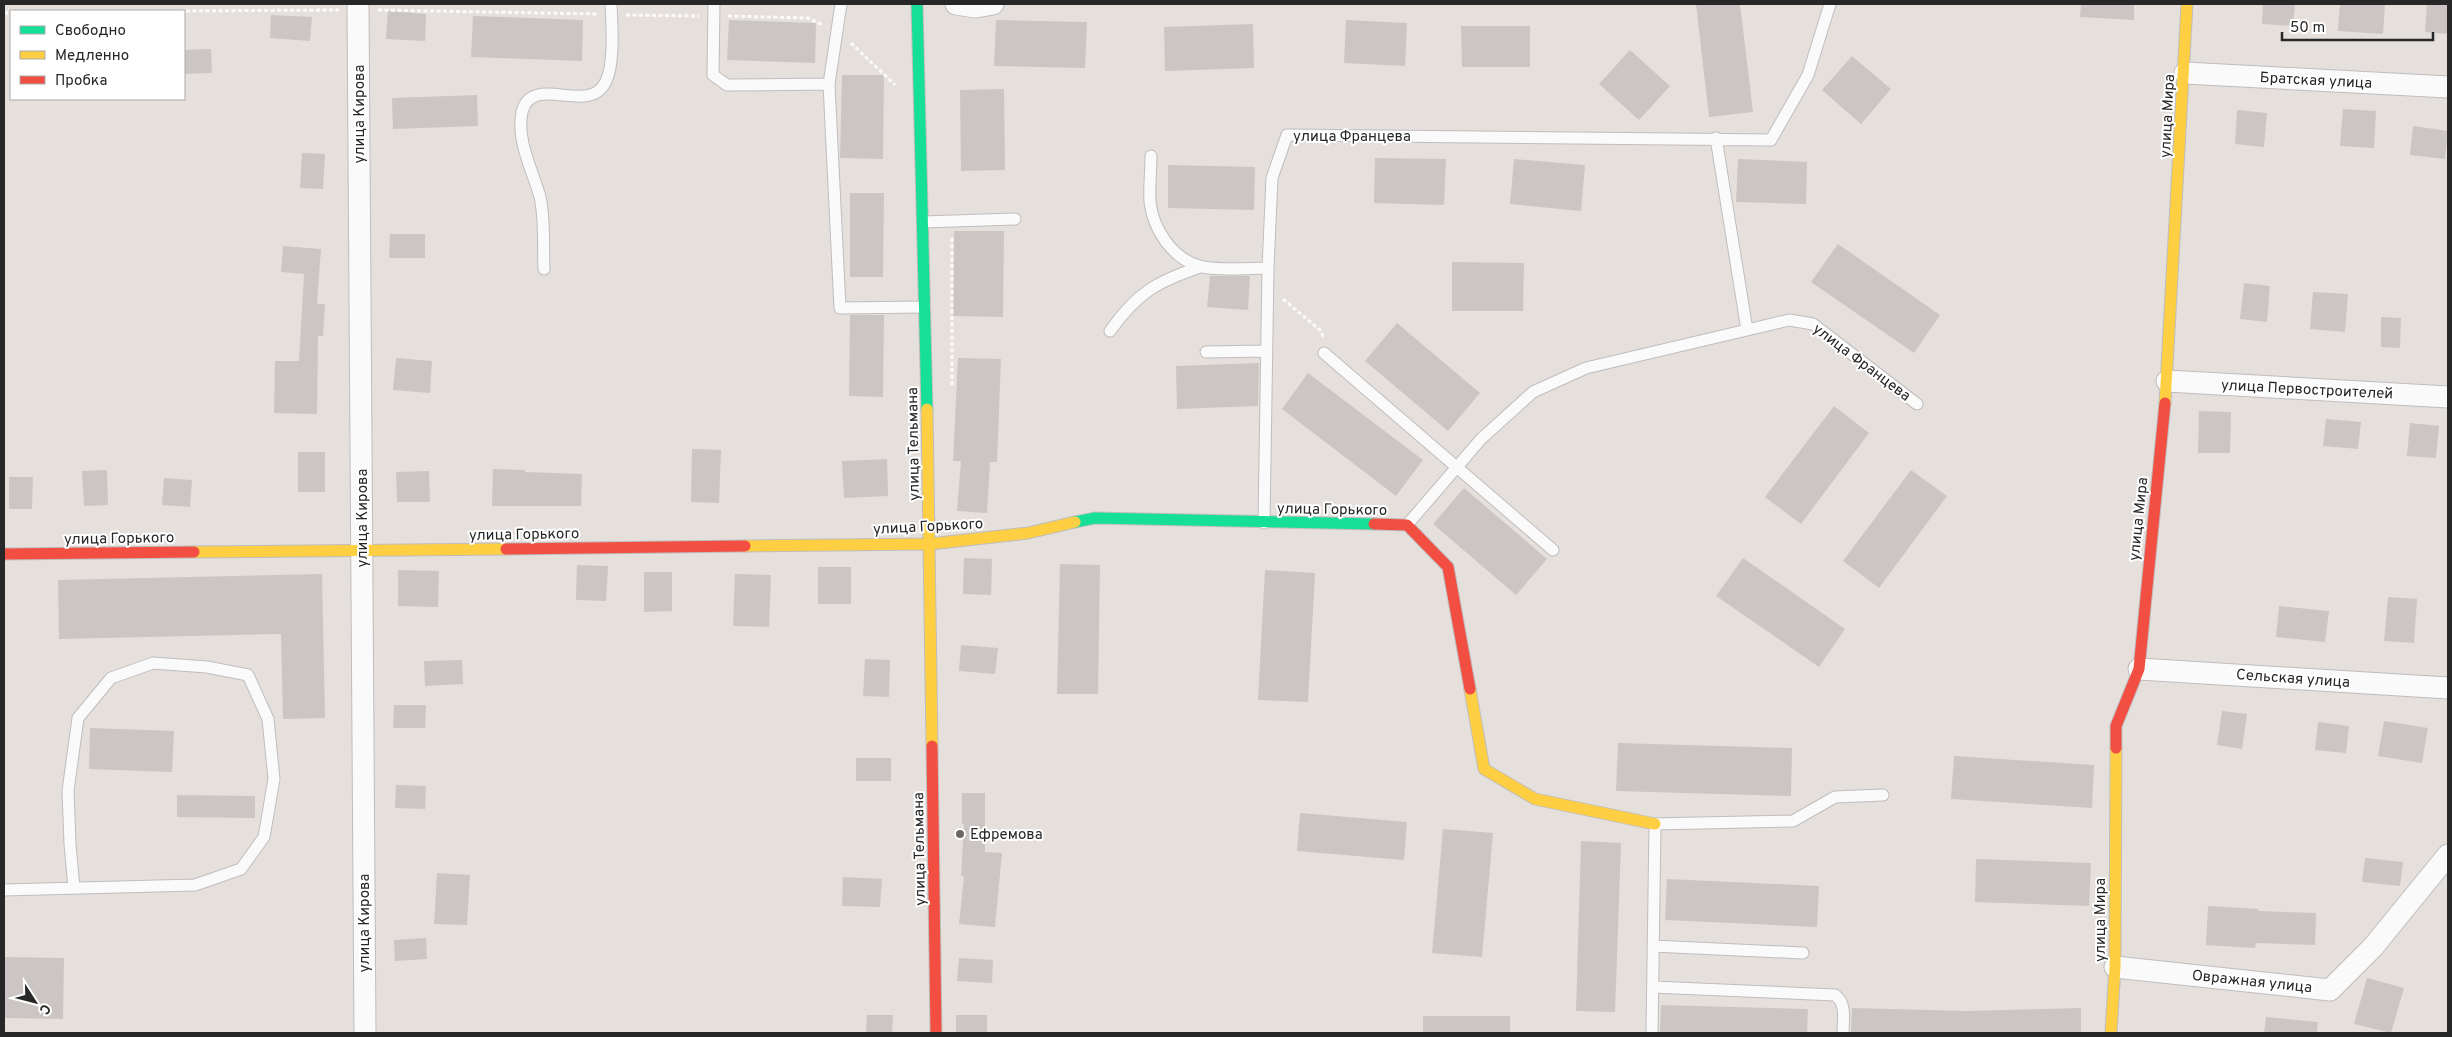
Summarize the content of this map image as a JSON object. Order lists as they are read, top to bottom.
{
  "streets": {
    "street": [
      "Братская улица",
      "улица Кирова",
      "улица Мира",
      "улица Первостроителей",
      "улица Тельмана",
      "улица Горького",
      "Сельская улица",
      "Овражная улица"
    ],
    "lane": ["улица Францева"]
  },
  "crossings": [
    ["Братская улица", "улица Мира"],
    ["улица Кирова", "улица Горького"],
    ["улица Мира", "улица Первостроителей"],
    ["улица Мира", "Сельская улица"],
    ["улица Мира", "Овражная улица"],
    ["улица Францева", "улица Горького"],
    ["улица Тельмана", "улица Горького"]
  ],
  "places": ["Ефремова"],
  "legend": ["Свободно", "Медленно", "Пробка"],
  "scale_bar": "50 m",
  "north": "bottom right"
}
